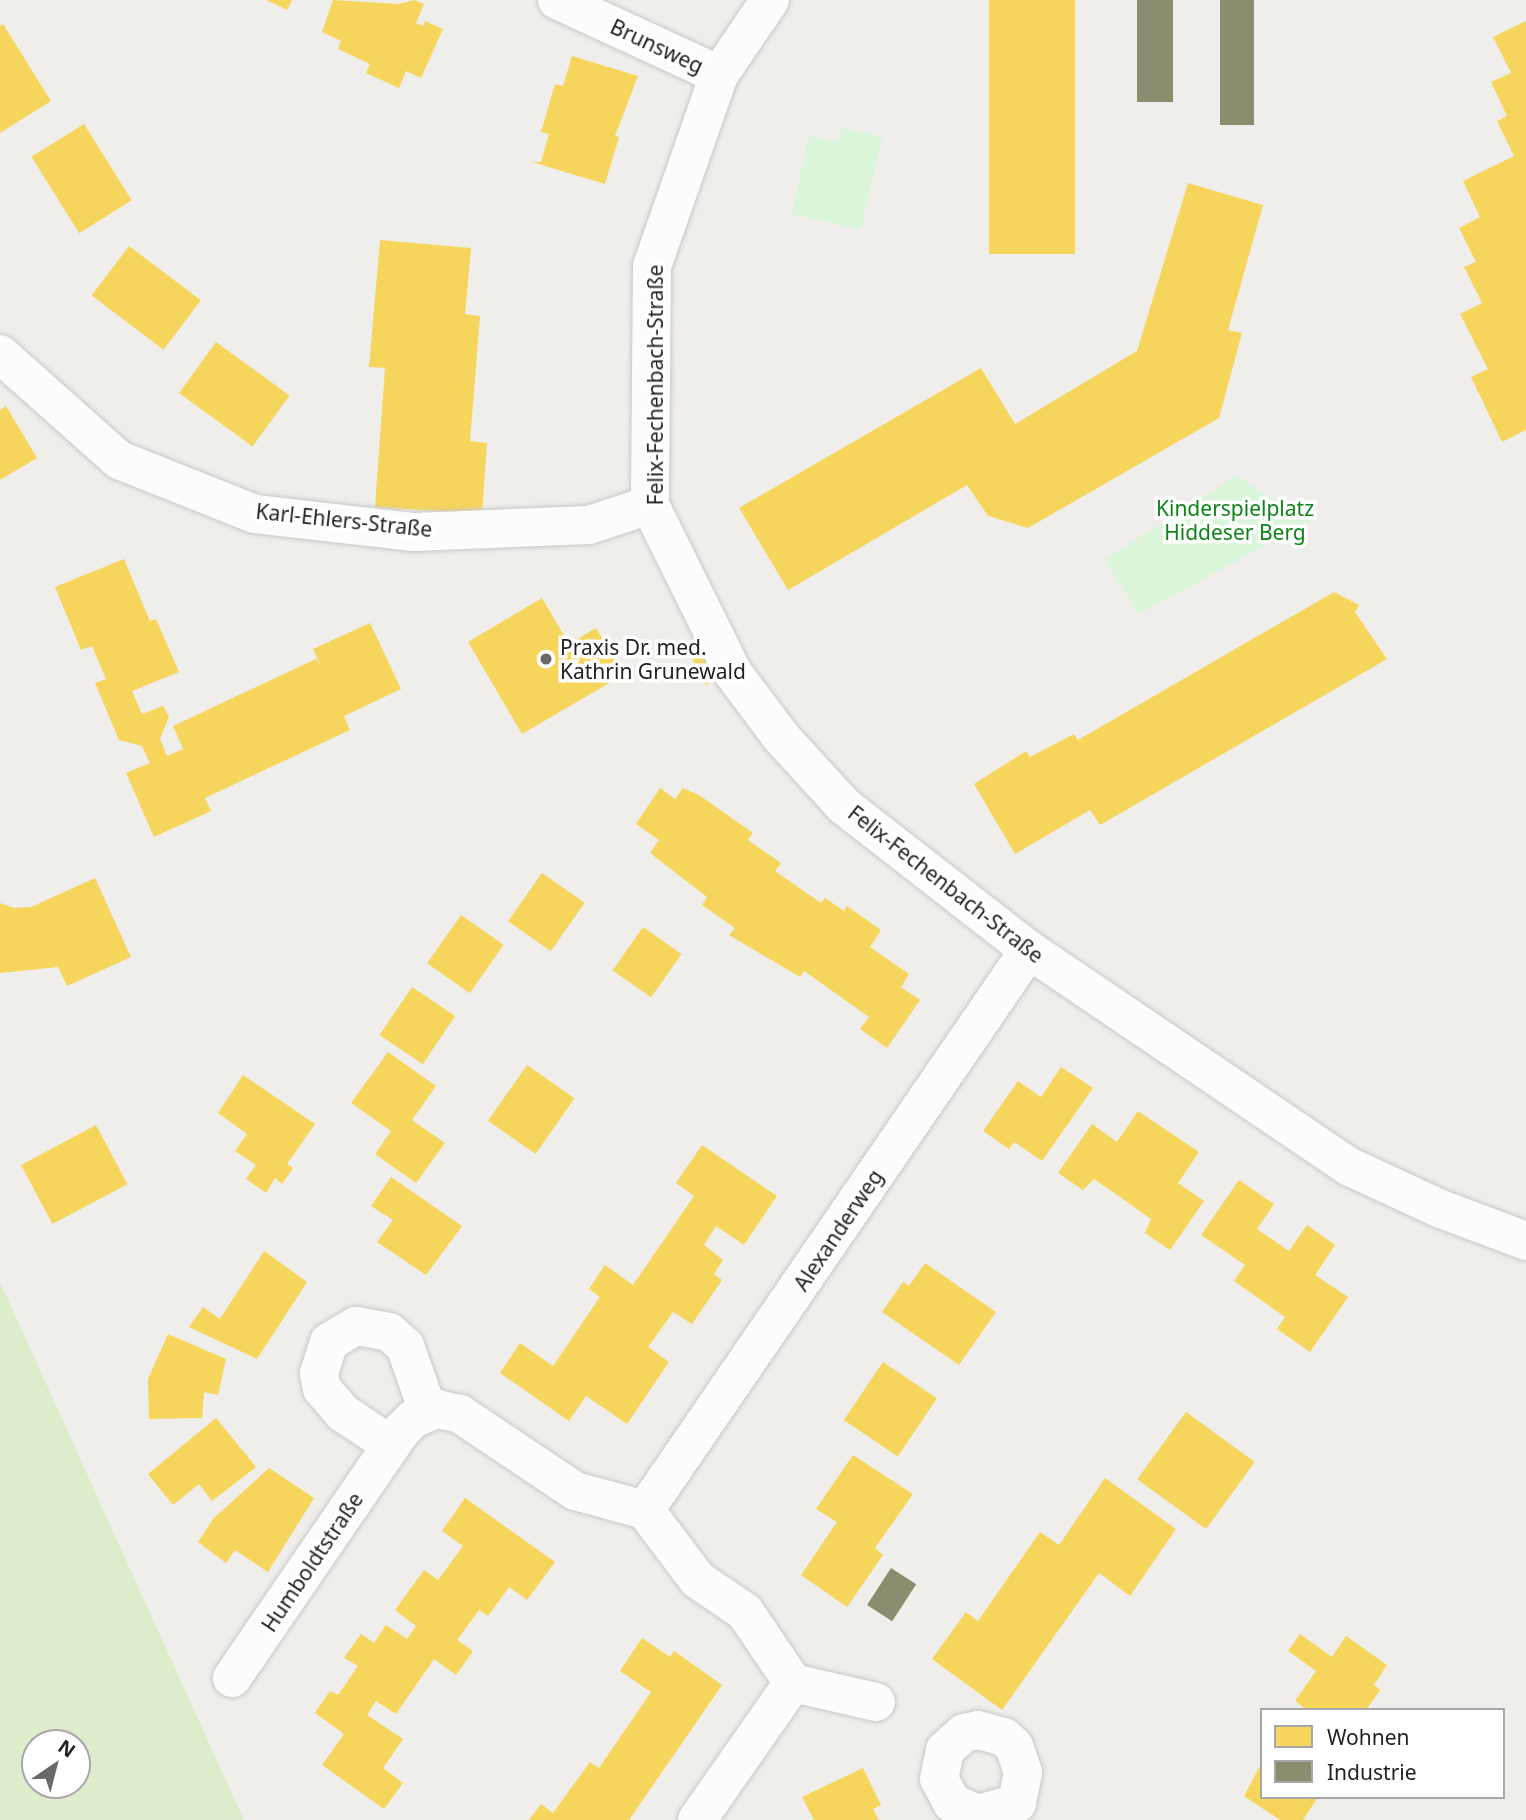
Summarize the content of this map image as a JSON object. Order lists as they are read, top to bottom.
{
  "streets": {
    "street": [
      "Brunsweg",
      "Felix-Fechenbach-Straße",
      "Karl-Ehlers-Straße",
      "Alexanderweg",
      "Humboldtstraße"
    ]
  },
  "crossings": [
    ["Brunsweg", "Felix-Fechenbach-Straße"],
    ["Felix-Fechenbach-Straße", "Karl-Ehlers-Straße"],
    ["Felix-Fechenbach-Straße", "Alexanderweg"]
  ],
  "parks": ["Kinderspielplatz Hiddeser Berg"],
  "places": ["Praxis Dr. med. Kathrin Grunewald"],
  "legend": ["Wohnen", "Industrie"],
  "north": "top right"
}
